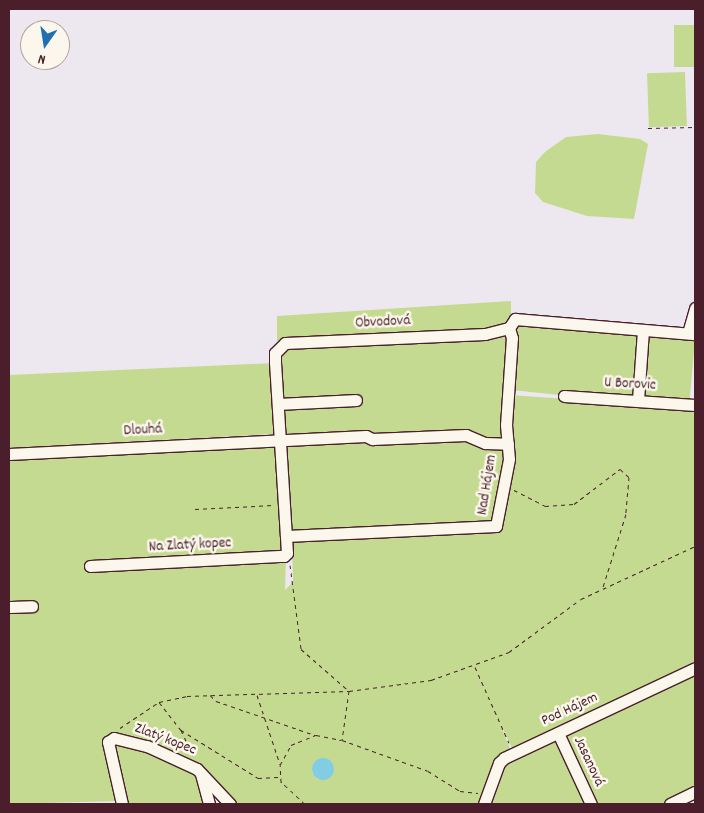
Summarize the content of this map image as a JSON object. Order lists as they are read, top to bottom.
{
  "streets": {
    "street": [
      "Obvodová",
      "U Borovic",
      "Dlouhá",
      "Nad Hájem",
      "Na Zlatý kopec",
      "Pod Hájem",
      "Zlatý kopec",
      "Jasanová"
    ]
  },
  "crossings": [
    ["Obvodová", "Dlouhá"],
    ["Obvodová", "Nad Hájem"],
    ["Obvodová", "Na Zlatý kopec"],
    ["Dlouhá", "Nad Hájem"],
    ["Pod Hájem", "Jasanová"]
  ],
  "north": "bottom"
}
